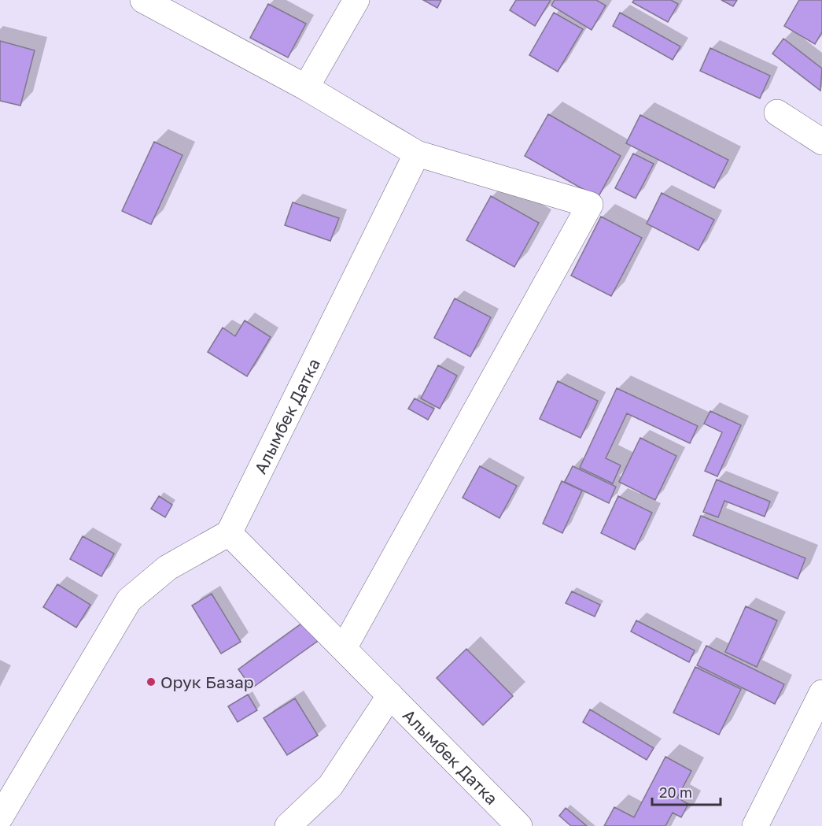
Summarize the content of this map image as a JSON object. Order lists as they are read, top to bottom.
{
  "streets": {
    "street": ["Алымбек Датка"]
  },
  "places": ["Орук Базар"],
  "scale_bar": "20 m"
}
